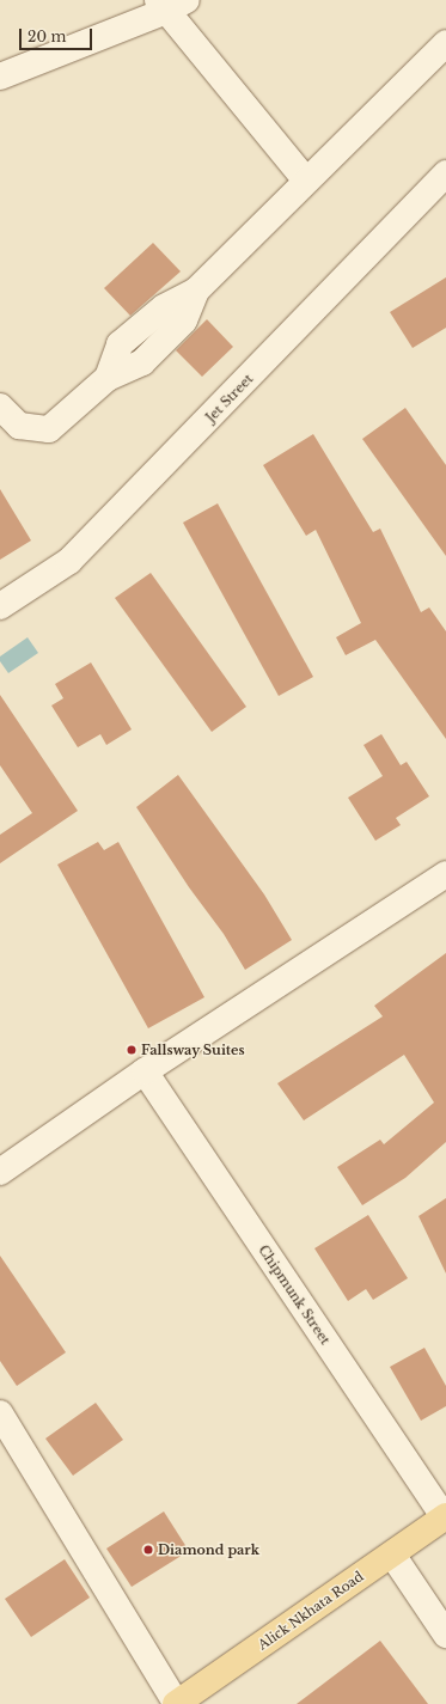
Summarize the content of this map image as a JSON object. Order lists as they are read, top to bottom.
{
  "streets": {
    "main road": ["Alick Nkhata Road"],
    "street": ["Jet Street", "Chipmunk Street"]
  },
  "crossings": [
    ["Chipmunk Street", "Alick Nkhata Road"]
  ],
  "places": ["Fallsway Suites", "Diamond park"],
  "scale_bar": "20 m"
}
